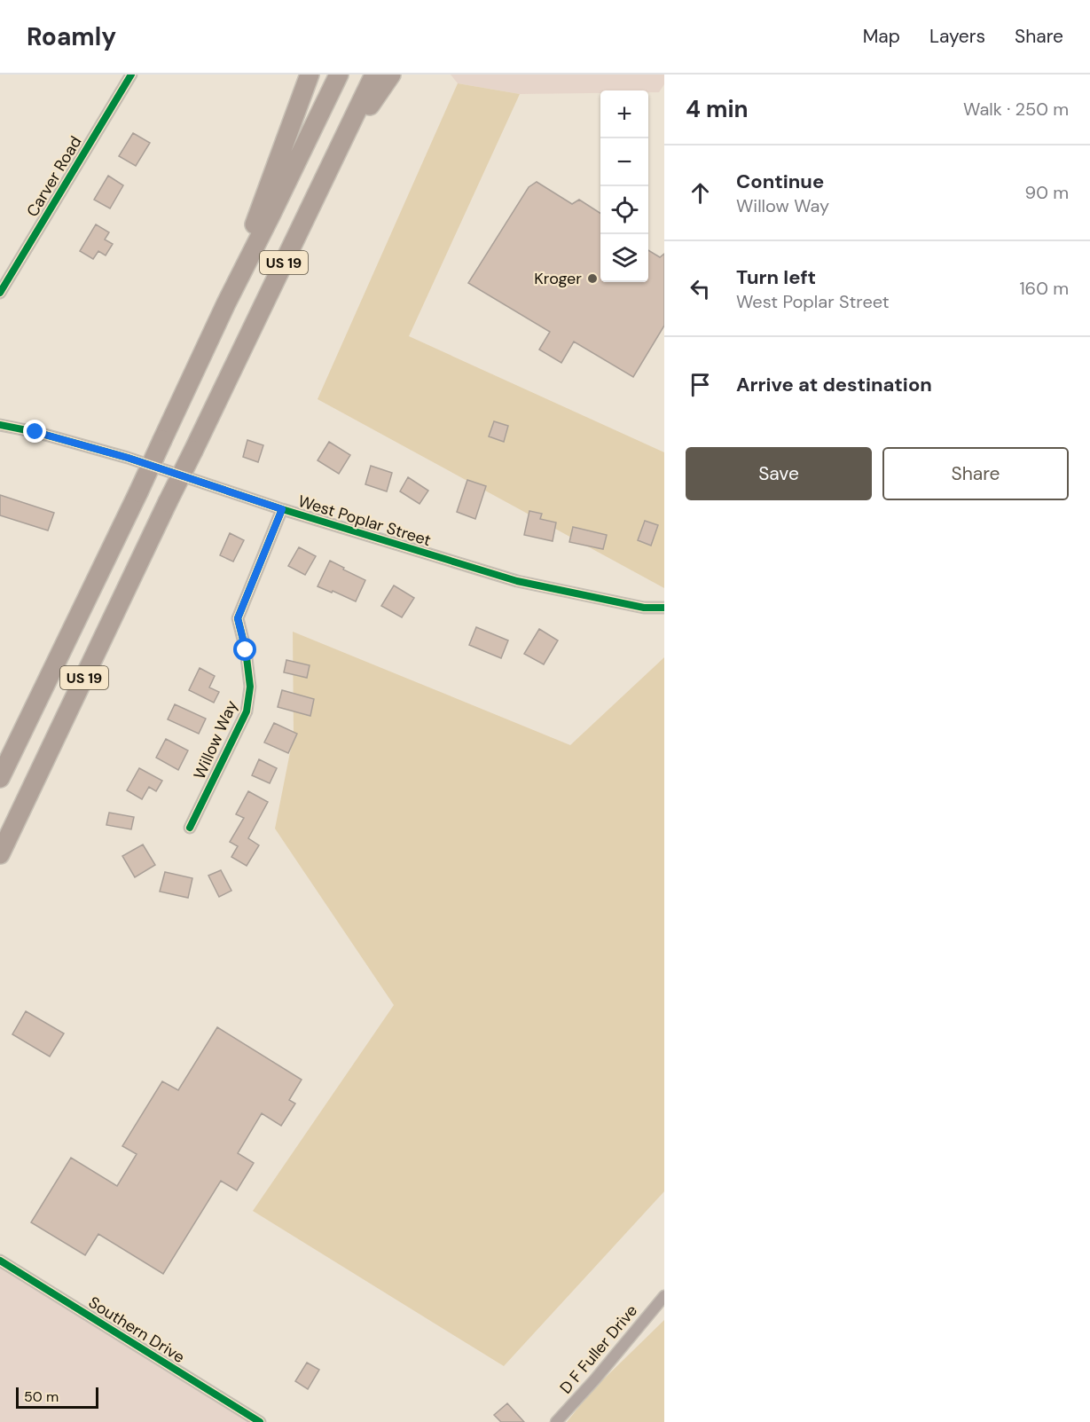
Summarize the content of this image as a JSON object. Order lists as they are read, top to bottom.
{
  "streets": {
    "highway": ["US 19"],
    "street": [
      "Carver Road",
      "West Poplar Street",
      "Willow Way",
      "Southern Drive",
      "D F Fuller Drive"
    ]
  },
  "crossings": [
    ["West Poplar Street", "Willow Way"]
  ],
  "places": ["Kroger"],
  "scale_bar": "50 m",
  "page": {
    "header": "Roamly",
    "nav": ["Map", "Layers", "Share"],
    "heading": ["4 min", "Walk · 250 m"],
    "map_buttons": ["+", "−"],
    "list": [
      ["Continue", "Willow Way", "90 m"],
      ["Turn left", "West Poplar Street", "160 m"],
      "Arrive at destination"
    ],
    "buttons": ["Save", "Share"],
    "scale": "50 m"
  }
}
